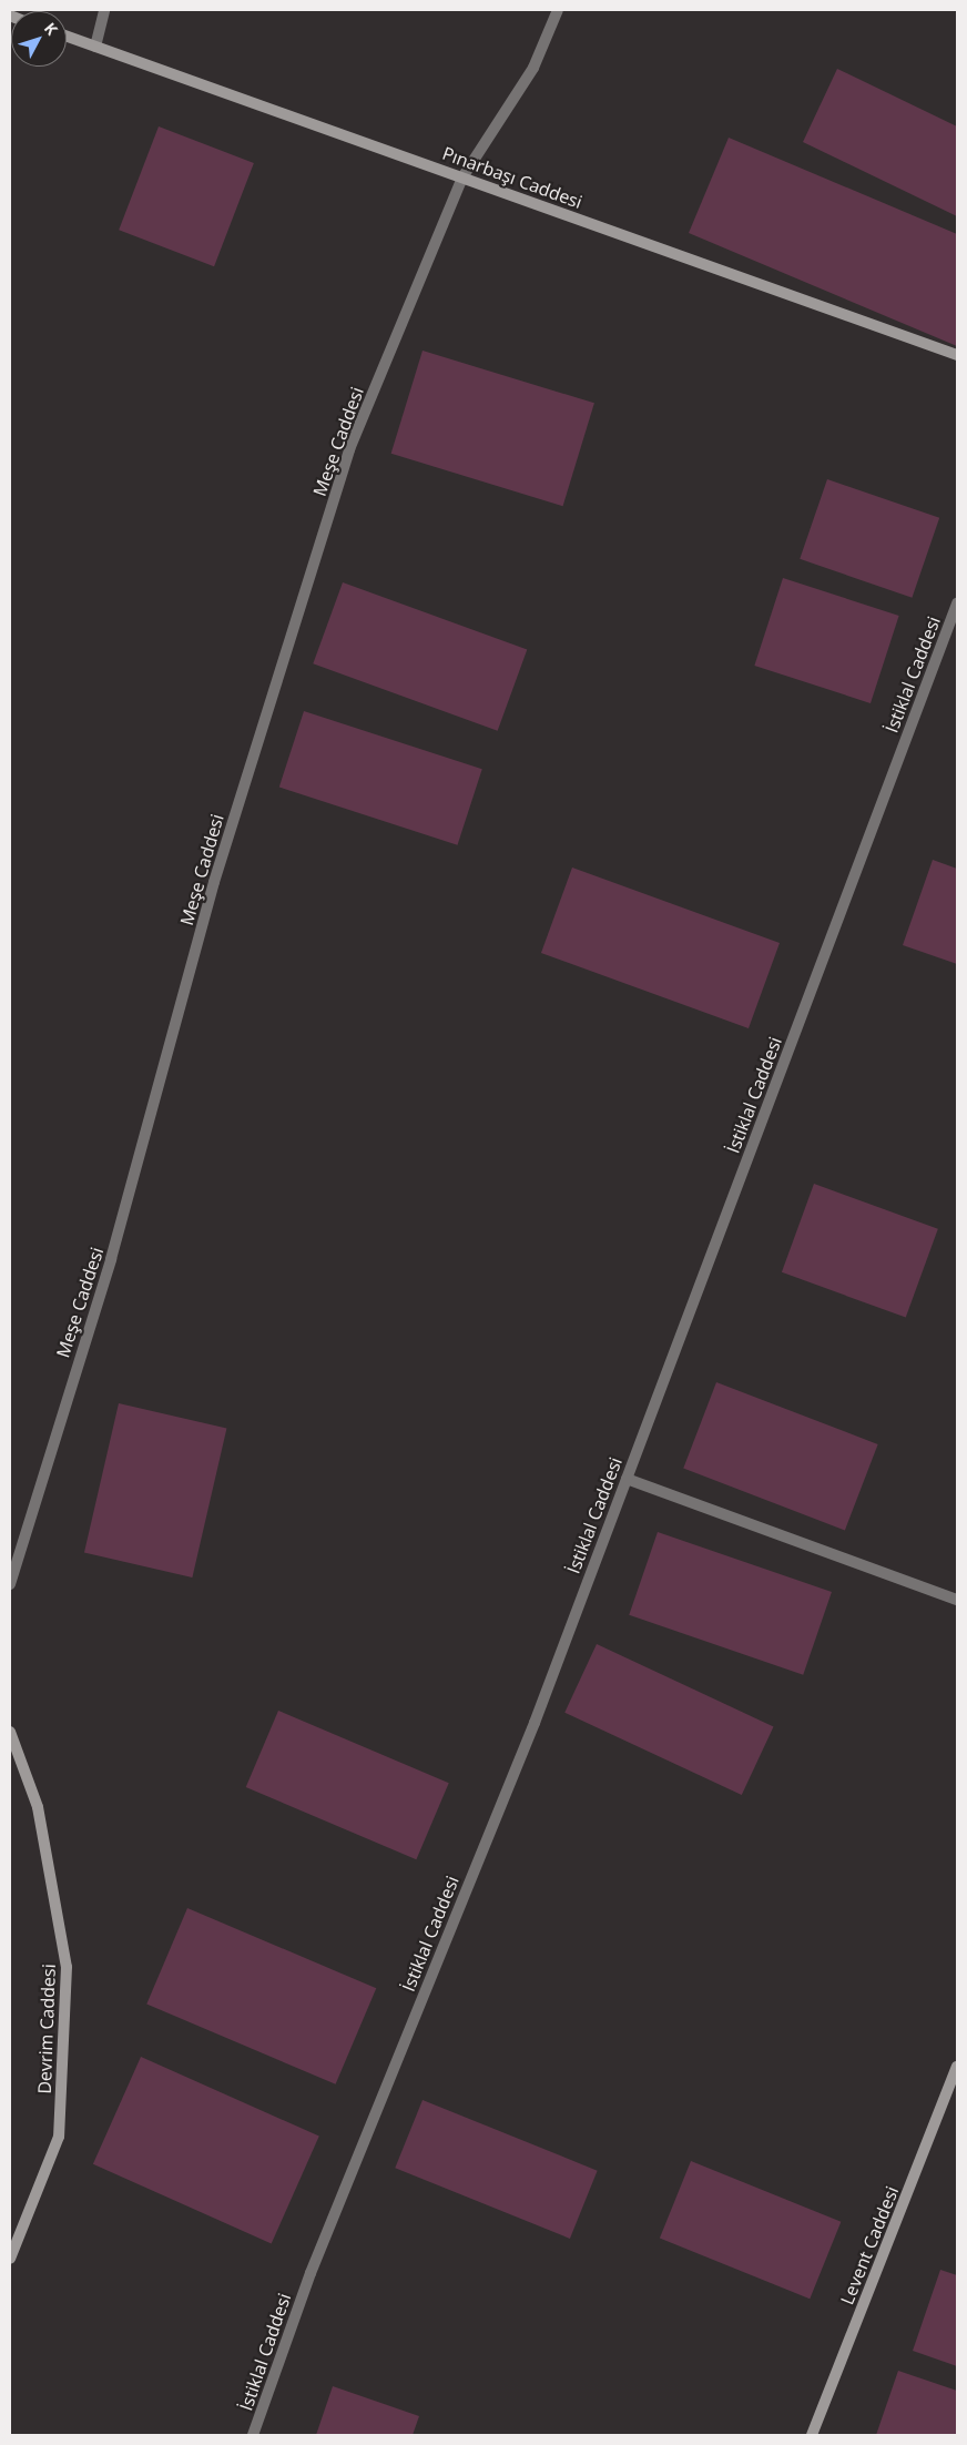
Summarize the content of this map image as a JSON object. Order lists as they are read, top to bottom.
{
  "streets": {
    "street": [
      "Pınarbaşı Caddesi",
      "Meşe Caddesi",
      "İstiklal Caddesi",
      "Devrim Caddesi",
      "Levent Caddesi"
    ]
  },
  "crossings": [
    ["Pınarbaşı Caddesi", "Meşe Caddesi"]
  ],
  "north": "top right"
}
